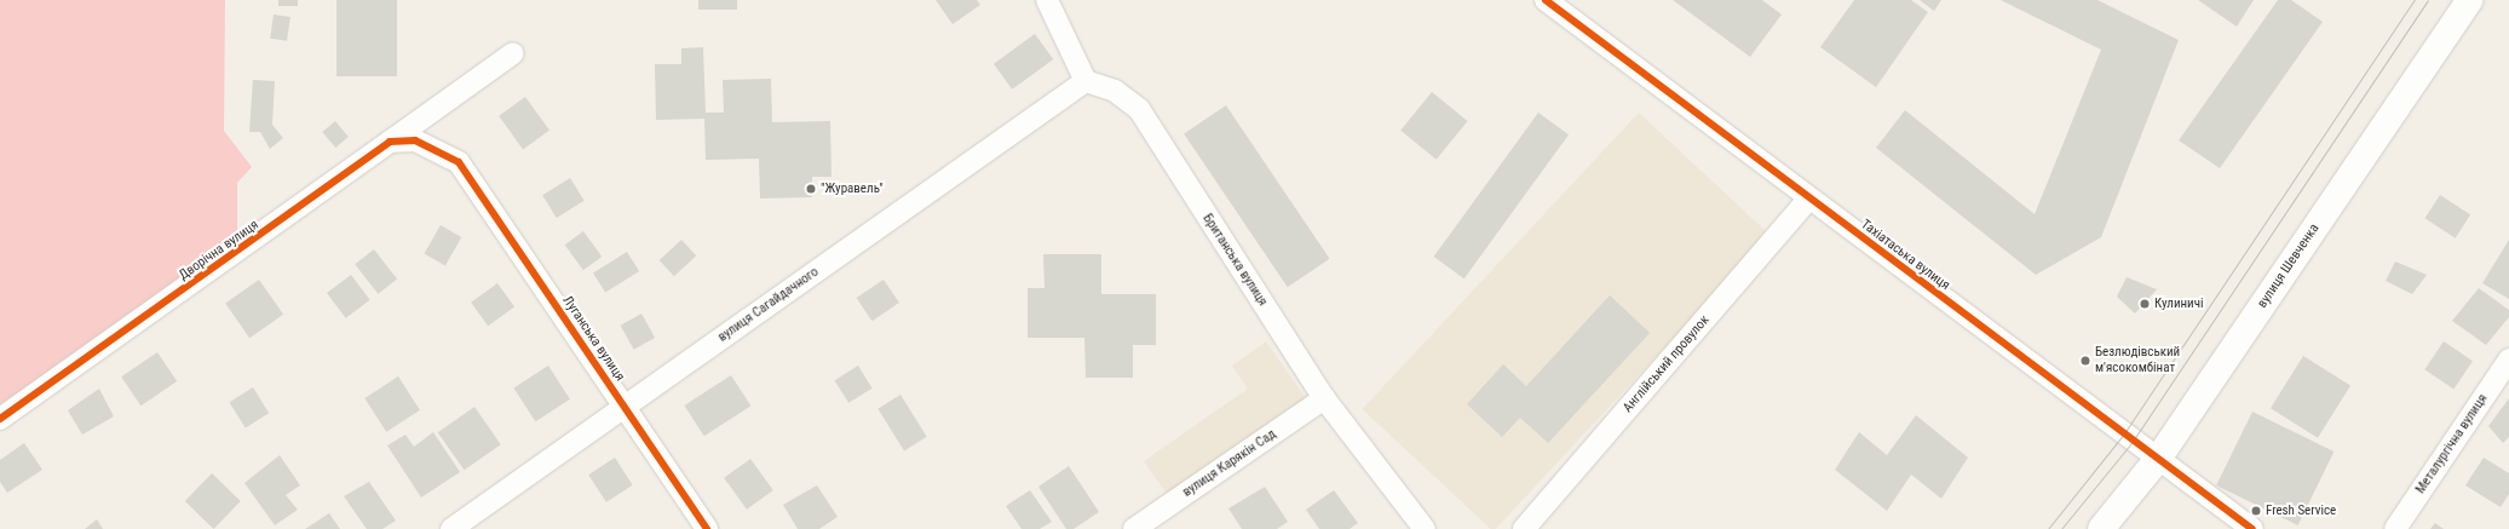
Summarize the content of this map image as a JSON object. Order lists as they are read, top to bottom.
{
  "streets": {
    "main road": ["вулиця Шевченка"],
    "street": [
      "Дворічна вулиця",
      "Тахіатаська вулиця",
      "Британська вулиця",
      "вулиця Сагайдачного",
      "Луганська вулиця",
      "Англійський провулок",
      "Металургічна вулиця",
      "вулиця Карякін Сад"
    ]
  },
  "crossings": [
    ["Дворічна вулиця", "Луганська вулиця"],
    ["Тахіатаська вулиця", "вулиця Шевченка"],
    ["Тахіатаська вулиця", "Англійський провулок"],
    ["Британська вулиця", "вулиця Сагайдачного"],
    ["Британська вулиця", "вулиця Карякін Сад"],
    ["вулиця Сагайдачного", "Луганська вулиця"]
  ],
  "places": [
    "\"Журавель\"",
    "Кулиничі",
    "Безлюдівський м'ясокомбінат",
    "Fresh Service"
  ]
}
